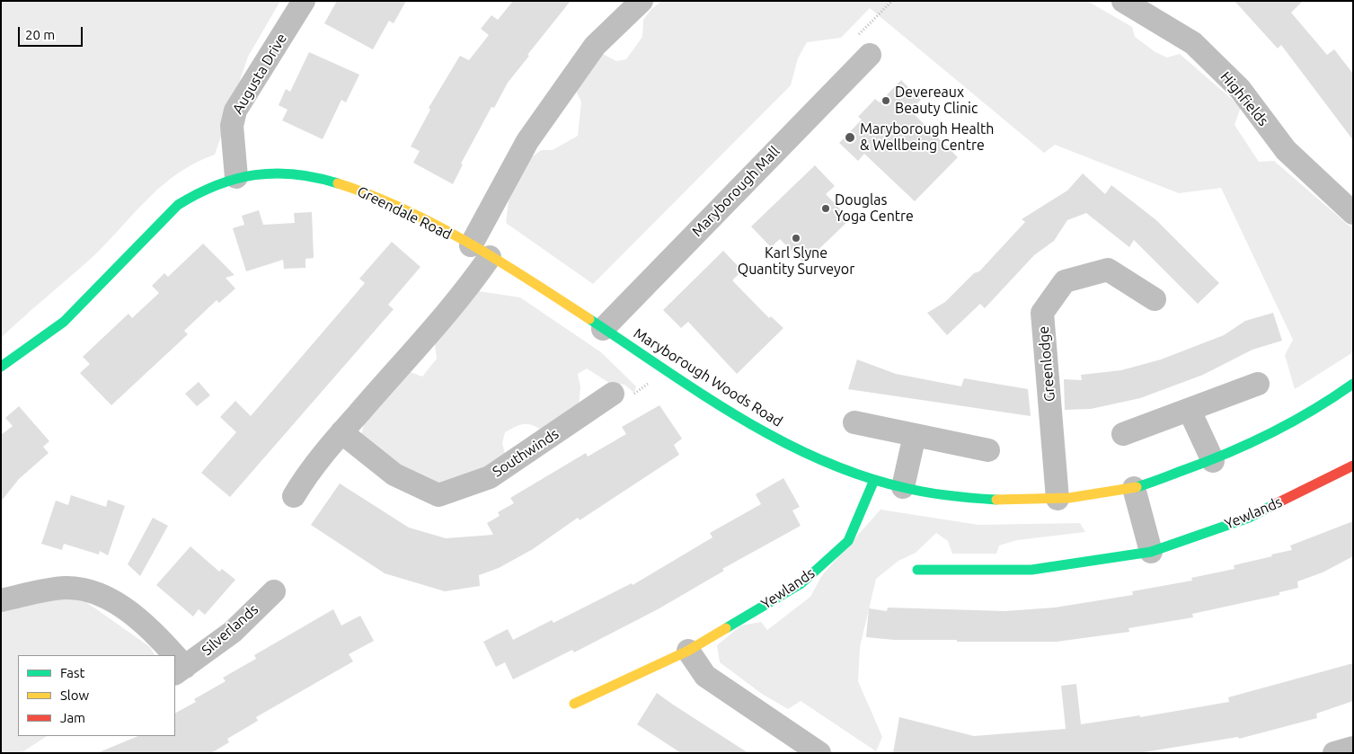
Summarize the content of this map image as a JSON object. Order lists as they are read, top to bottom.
{
  "streets": {
    "street": [
      "Augusta Drive",
      "Highfields",
      "Maryborough Mall",
      "Greendale Road",
      "Greenlodge",
      "Maryborough Woods Road",
      "Southwinds",
      "Yewlands",
      "Silverlands"
    ]
  },
  "crossings": [
    ["Augusta Drive", "Greendale Road"],
    ["Maryborough Mall", "Maryborough Woods Road"],
    ["Greendale Road", "Maryborough Woods Road"],
    ["Greenlodge", "Maryborough Woods Road"],
    ["Maryborough Woods Road", "Yewlands"]
  ],
  "places": [
    "Devereaux Beauty Clinic",
    "Maryborough Health & Wellbeing Centre",
    "Douglas Yoga Centre",
    "Karl Slyne Quantity Surveyor"
  ],
  "legend": ["Fast", "Slow", "Jam"],
  "scale_bar": "20 m"
}
